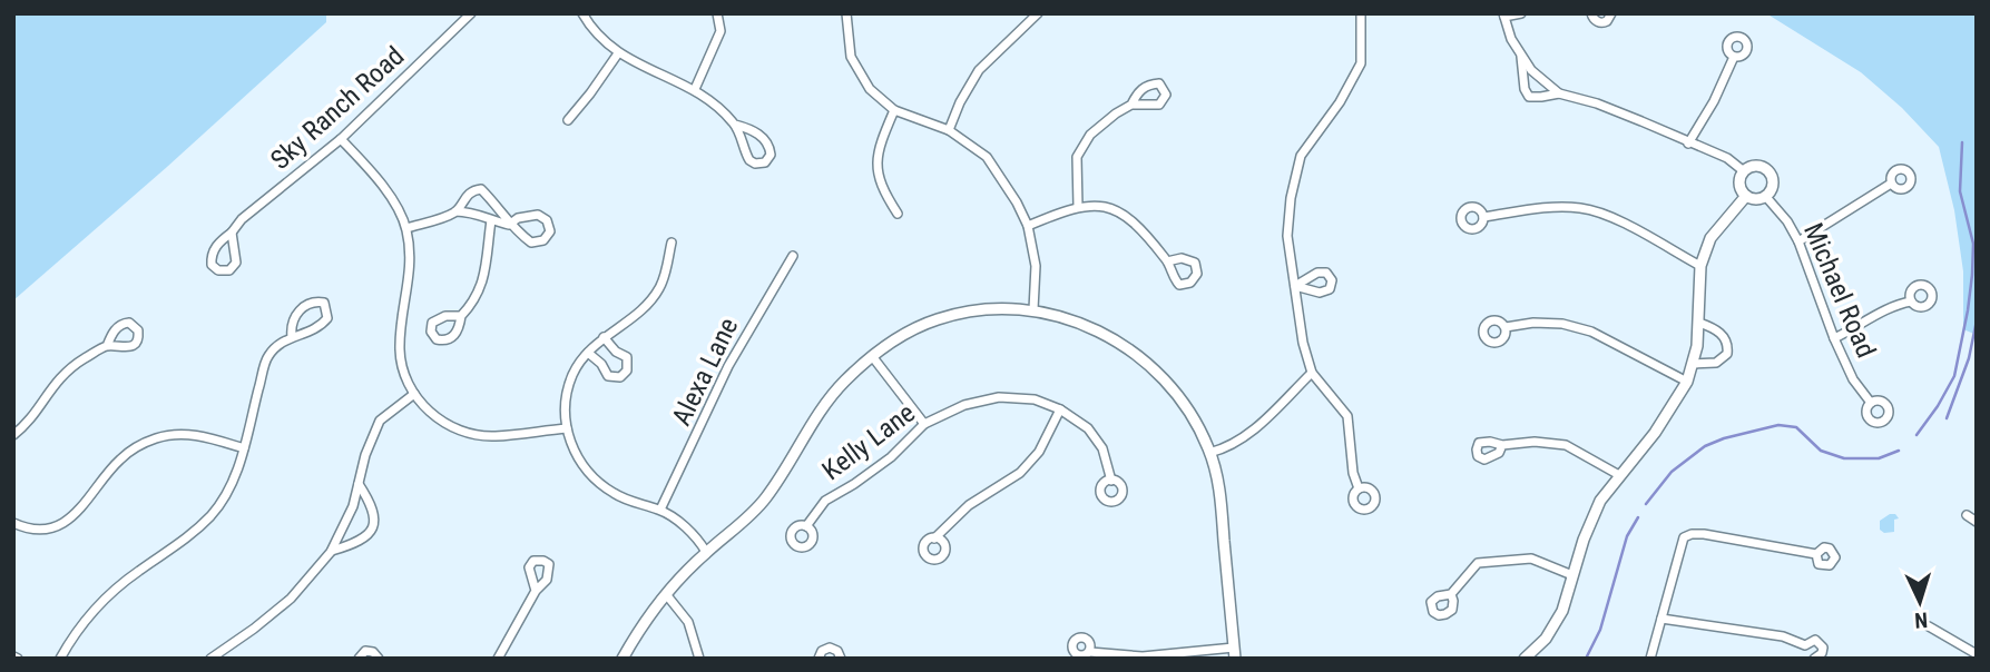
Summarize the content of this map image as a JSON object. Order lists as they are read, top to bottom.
{
  "streets": {
    "street": [
      "Sky Ranch Road",
      "Michael Road",
      "Alexa Lane",
      "Kelly Lane"
    ]
  },
  "north": "bottom"
}
